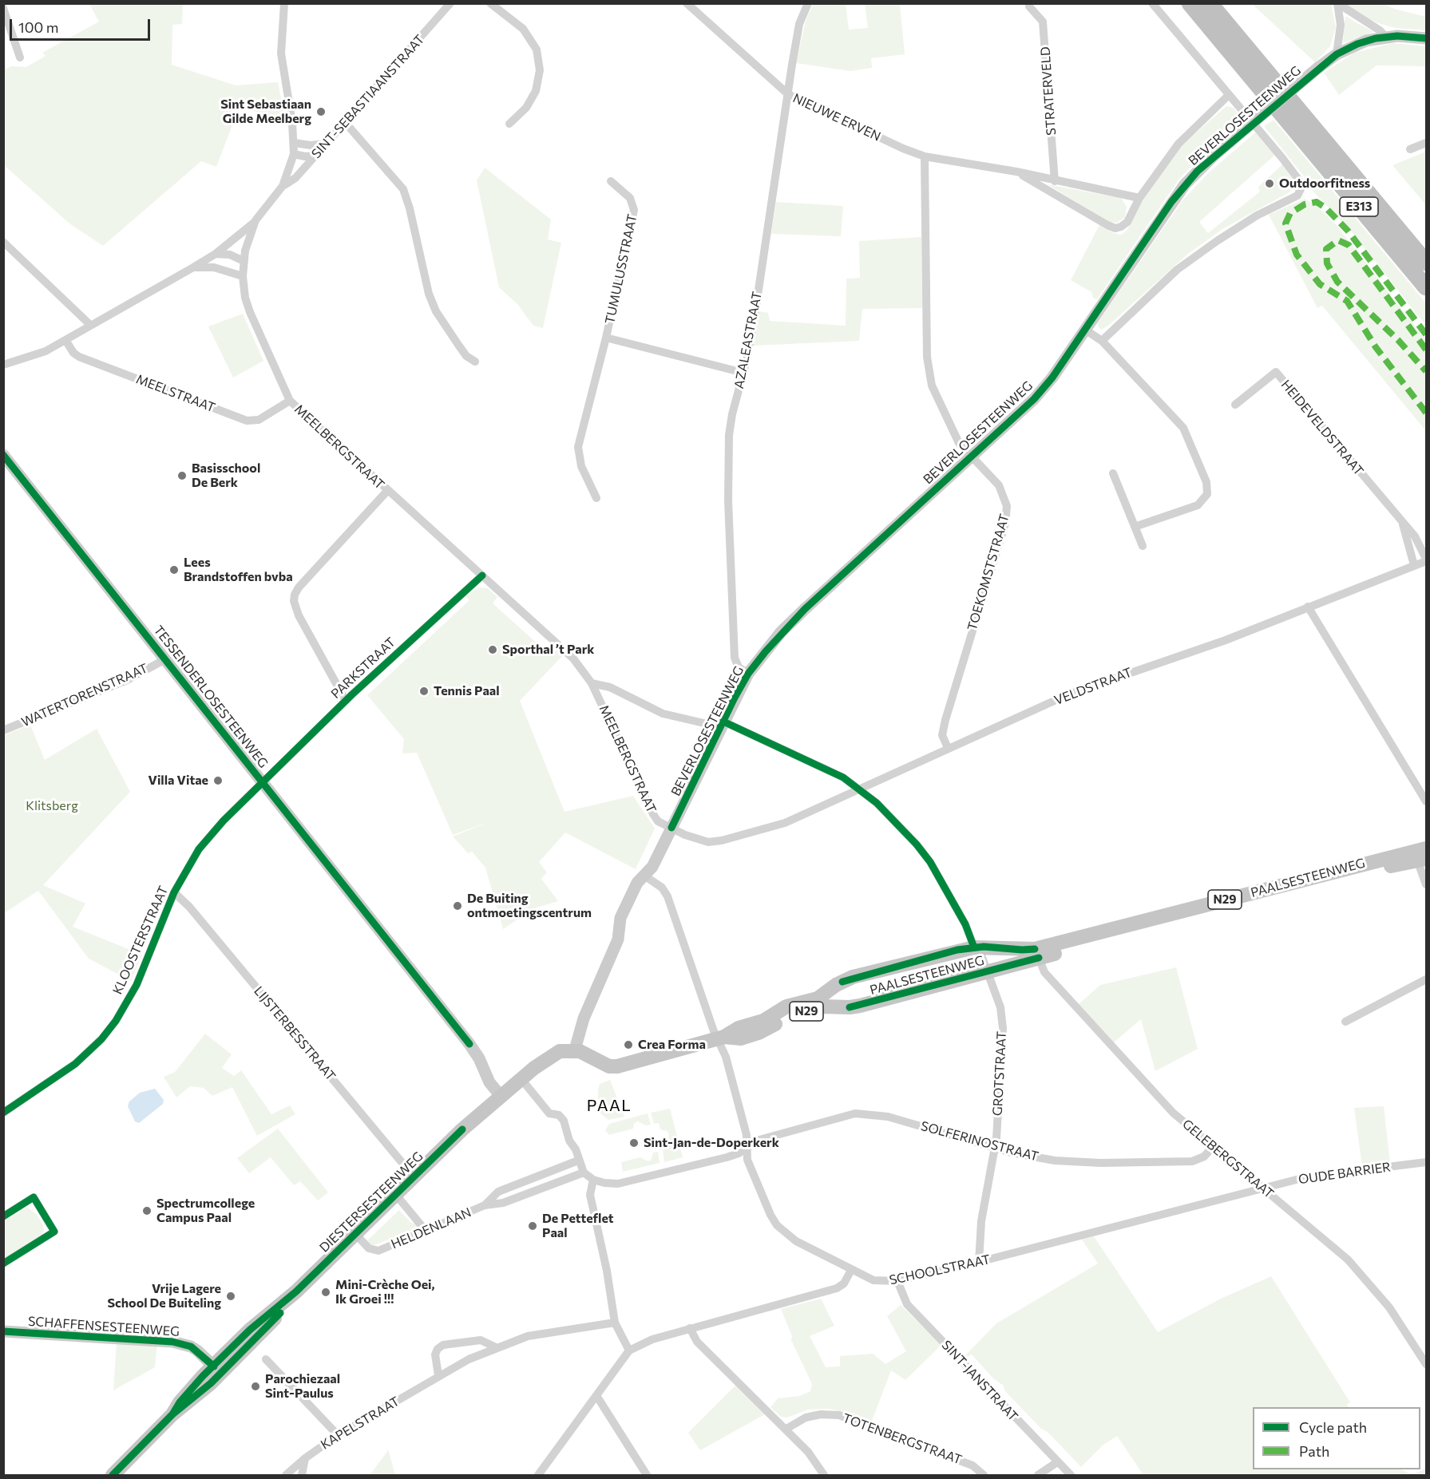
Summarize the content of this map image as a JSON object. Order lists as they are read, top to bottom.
{
  "streets": {
    "highway": ["E313"],
    "main road": ["PAALSESTEENWEG", "N29", "DIESTERSESTEENWEG"],
    "street": [
      "STRATERVELD",
      "SINT-SEBASTIAANSTRAAT",
      "BEVERLOSESTEENWEG",
      "NIEUWE ERVEN",
      "TUMULUSSTRAAT",
      "AZALEASTRAAT",
      "MEELSTRAAT",
      "HEIDEVELDSTRAAT",
      "MEELBERGSTRAAT",
      "TOEKOMSTSTRAAT",
      "PARKSTRAAT",
      "VELDSTRAAT",
      "WATERTORENSTRAAT",
      "TESSENDERLOSESTEENWEG",
      "KLOOSTERSTRAAT",
      "LIJSTERBESSTRAAT",
      "GROTSTRAAT",
      "SOLFERINOSTRAAT",
      "GELEBERGSTRAAT",
      "OUDE BARRIER",
      "HELDENLAAN",
      "SCHOOLSTRAAT",
      "SCHAFFENSESTEENWEG",
      "SINT-JANSTRAAT",
      "KAPELSTRAAT",
      "TOTENBERGSTRAAT"
    ]
  },
  "crossings": [
    ["STRATERVELD", "NIEUWE ERVEN"],
    ["SINT-SEBASTIAANSTRAAT", "MEELBERGSTRAAT"],
    ["BEVERLOSESTEENWEG", "AZALEASTRAAT"],
    ["BEVERLOSESTEENWEG", "MEELBERGSTRAAT"],
    ["BEVERLOSESTEENWEG", "TOEKOMSTSTRAAT"],
    ["BEVERLOSESTEENWEG", "VELDSTRAAT"],
    ["BEVERLOSESTEENWEG", "PAALSESTEENWEG"],
    ["BEVERLOSESTEENWEG", "DIESTERSESTEENWEG"],
    ["NIEUWE ERVEN", "AZALEASTRAAT"],
    ["NIEUWE ERVEN", "TOEKOMSTSTRAAT"],
    ["TUMULUSSTRAAT", "AZALEASTRAAT"],
    ["MEELSTRAAT", "MEELBERGSTRAAT"],
    ["MEELBERGSTRAAT", "PARKSTRAAT"],
    ["MEELBERGSTRAAT", "VELDSTRAAT"],
    ["MEELBERGSTRAAT", "GROTSTRAAT"],
    ["TOEKOMSTSTRAAT", "VELDSTRAAT"],
    ["PARKSTRAAT", "TESSENDERLOSESTEENWEG"],
    ["PARKSTRAAT", "KLOOSTERSTRAAT"],
    ["VELDSTRAAT", "GROTSTRAAT"],
    ["WATERTORENSTRAAT", "TESSENDERLOSESTEENWEG"],
    ["TESSENDERLOSESTEENWEG", "KLOOSTERSTRAAT"],
    ["TESSENDERLOSESTEENWEG", "DIESTERSESTEENWEG"],
    ["PAALSESTEENWEG", "GROTSTRAAT"],
    ["PAALSESTEENWEG", "GELEBERGSTRAAT"],
    ["PAALSESTEENWEG", "DIESTERSESTEENWEG"],
    ["KLOOSTERSTRAAT", "LIJSTERBESSTRAAT"],
    ["LIJSTERBESSTRAAT", "DIESTERSESTEENWEG"],
    ["GROTSTRAAT", "SOLFERINOSTRAAT"],
    ["GROTSTRAAT", "SCHOOLSTRAAT"],
    ["SOLFERINOSTRAAT", "GELEBERGSTRAAT"],
    ["GELEBERGSTRAAT", "OUDE BARRIER"],
    ["GELEBERGSTRAAT", "SCHOOLSTRAAT"],
    ["OUDE BARRIER", "SCHOOLSTRAAT"],
    ["DIESTERSESTEENWEG", "HELDENLAAN"],
    ["DIESTERSESTEENWEG", "SCHAFFENSESTEENWEG"],
    ["SCHOOLSTRAAT", "SINT-JANSTRAAT"]
  ],
  "districts": ["PAAL"],
  "parks": ["Klitsberg"],
  "places": [
    "Sint Sebastiaan Gilde Meelberg",
    "Outdoorfitness",
    "Basisschool De Berk",
    "Lees Brandstoffen bvba",
    "Sporthal ’t Park",
    "Tennis Paal",
    "Villa Vitae",
    "De Buiting ontmoetingscentrum",
    "Crea Forma",
    "Sint-Jan-de-Doperkerk",
    "Spectrumcollege Campus Paal",
    "De Petteflet Paal",
    "Mini-Crèche Oei, Ik Groei !!!",
    "Vrije Lagere School De Buiteling",
    "Parochiezaal Sint-Paulus"
  ],
  "legend": ["Cycle path", "Path"],
  "scale_bar": "100 m"
}
